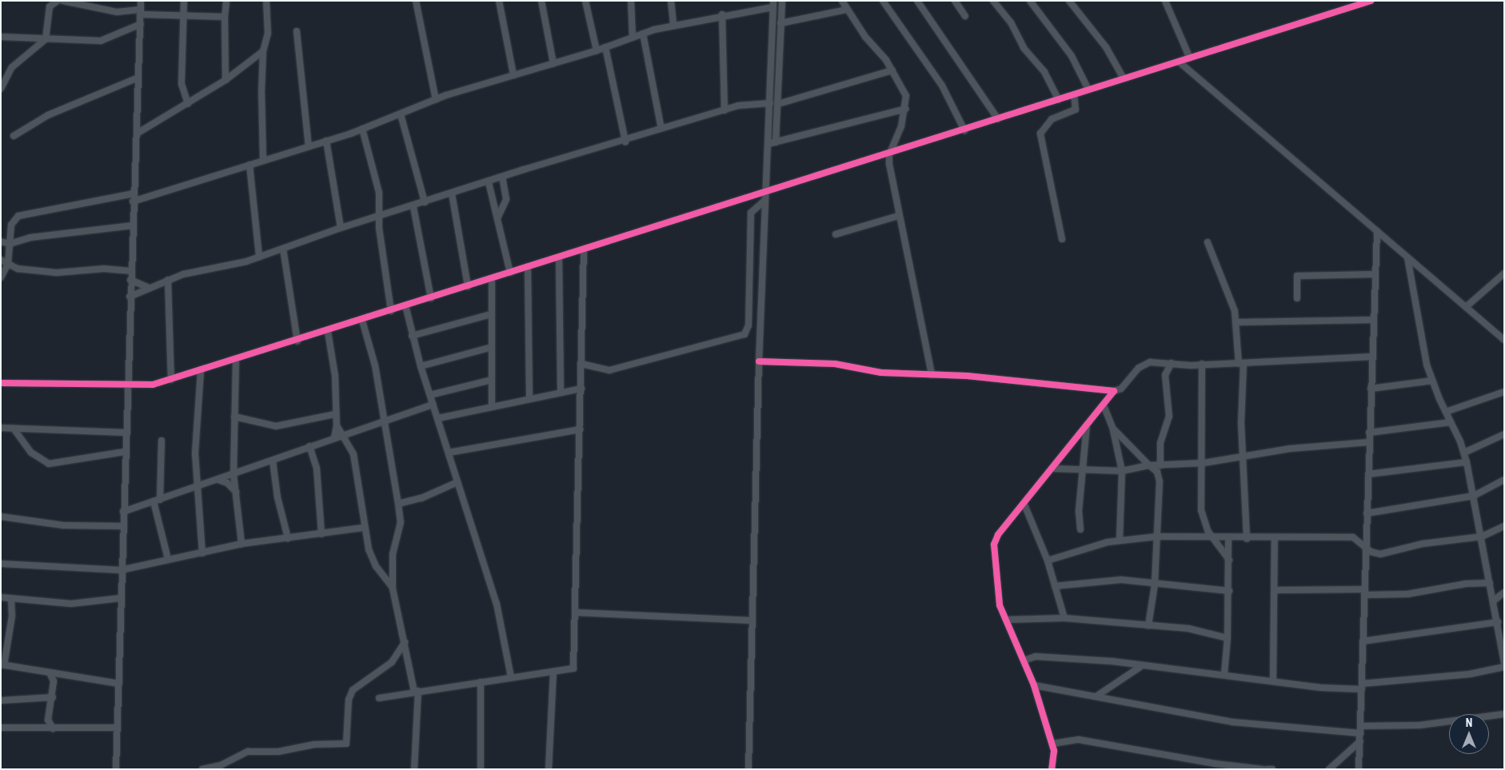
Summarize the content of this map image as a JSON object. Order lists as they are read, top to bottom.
{
  "north": "top"
}
